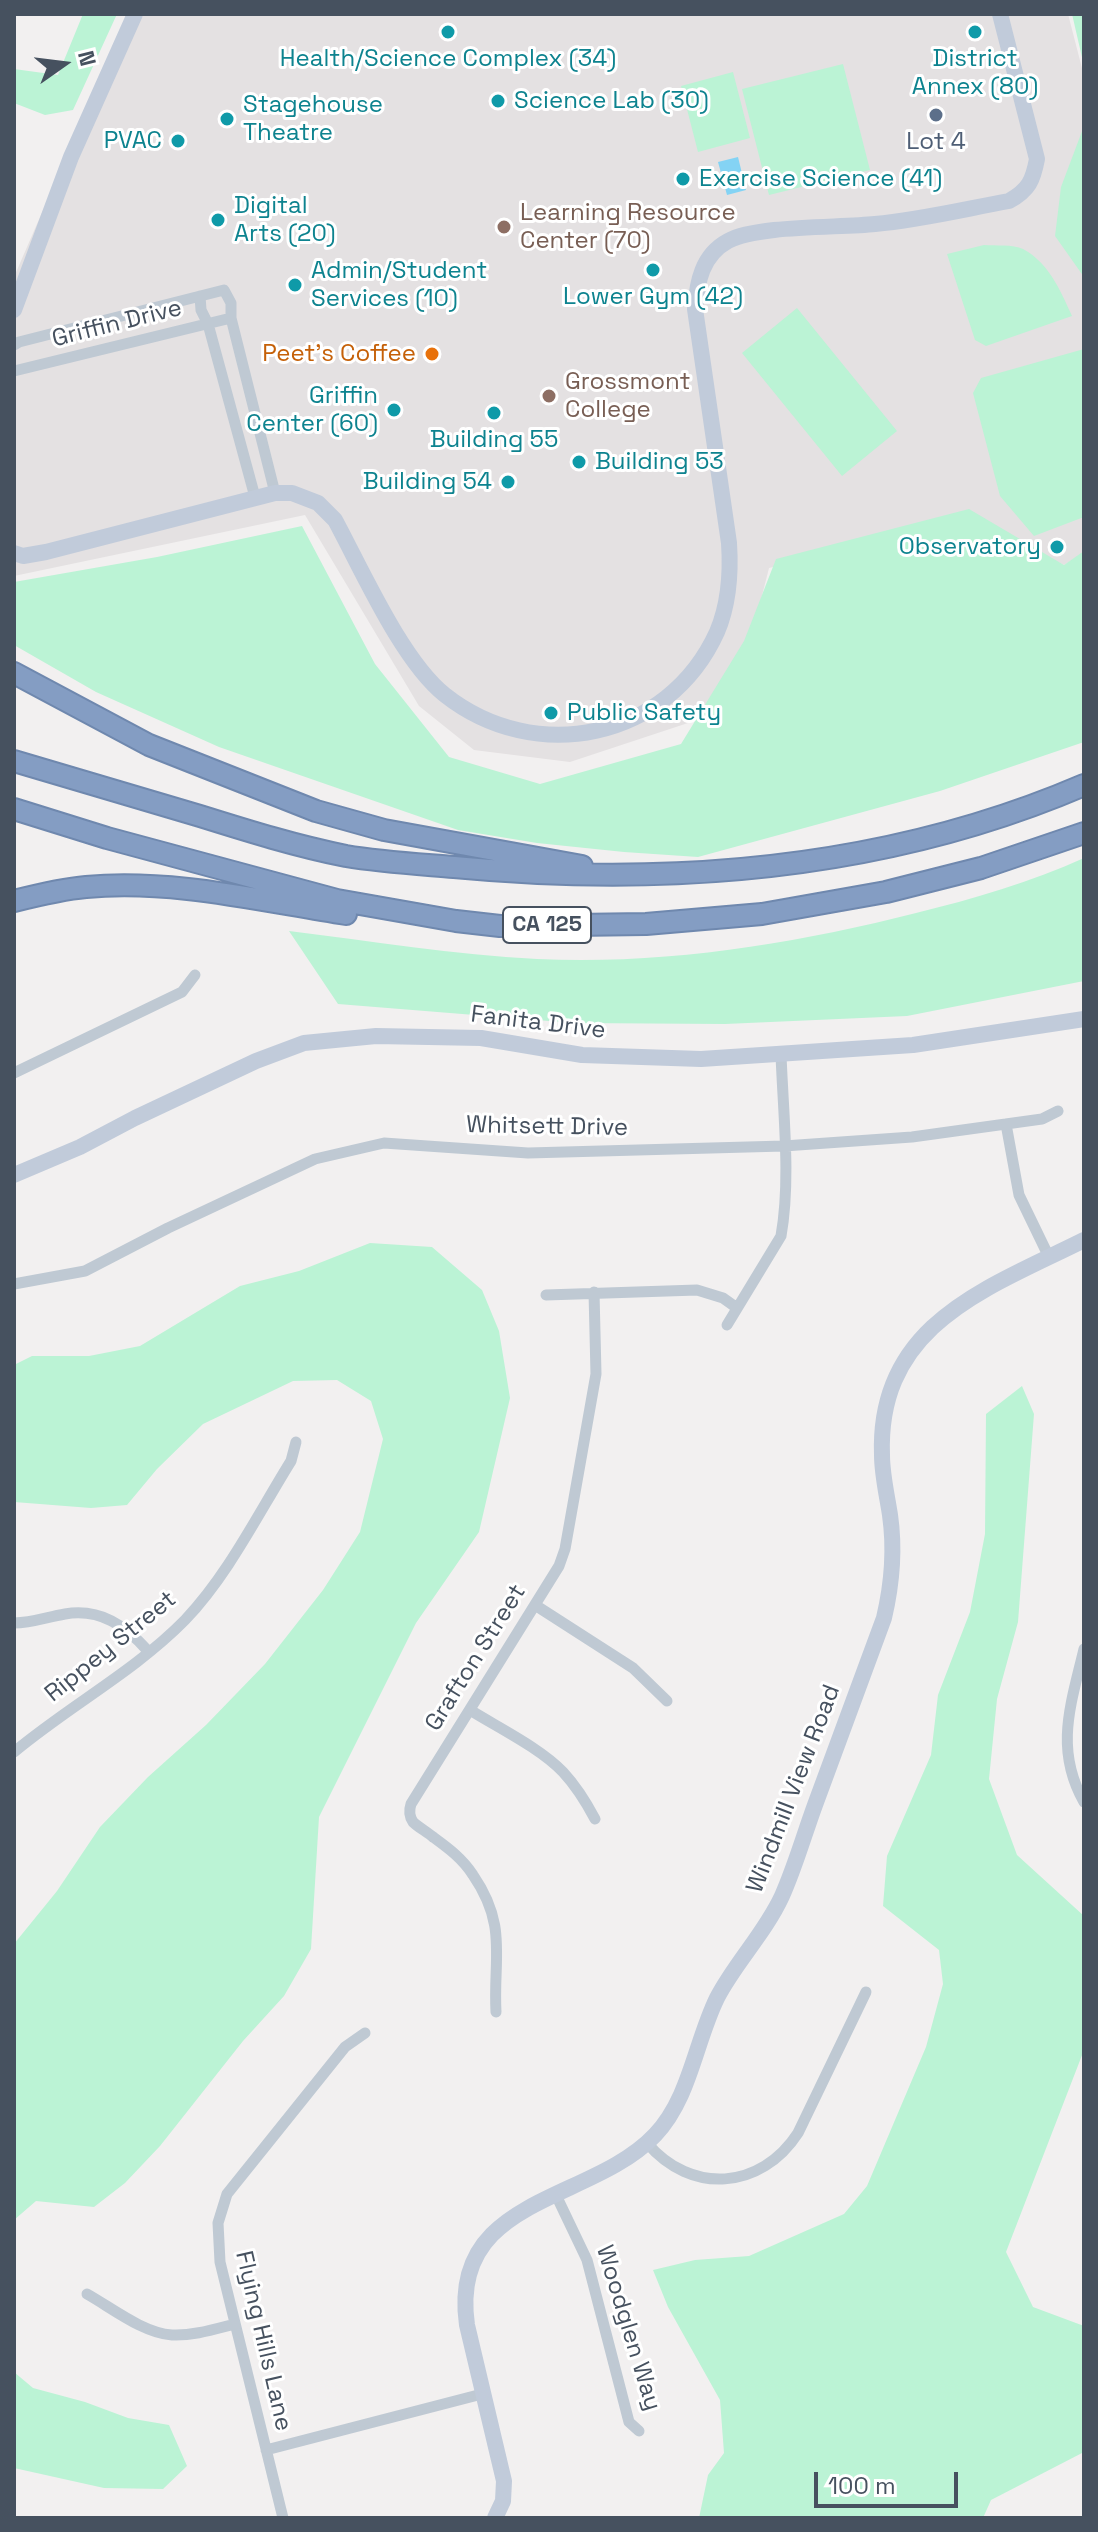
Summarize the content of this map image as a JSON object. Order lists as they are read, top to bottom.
{
  "streets": {
    "highway": ["CA 125"],
    "street": [
      "Griffin Drive",
      "Fanita Drive",
      "Whitsett Drive",
      "Rippey Street",
      "Grafton Street",
      "Windmill View Road",
      "Woodglen Way",
      "Flying Hills Lane"
    ]
  },
  "crossings": [
    ["Windmill View Road", "Woodglen Way"]
  ],
  "places": [
    "Health/Science Complex (34)",
    "District Annex (80)",
    "Science Lab (30)",
    "Lot 4",
    "Stagehouse Theatre",
    "PVAC",
    "Exercise Science (41)",
    "Digital Arts (20)",
    "Learning Resource Center (70)",
    "Lower Gym (42)",
    "Admin/Student Services (10)",
    "Peet's Coffee",
    "Grossmont College",
    "Griffin Center (60)",
    "Building 55",
    "Building 53",
    "Building 54",
    "Observatory",
    "Public Safety"
  ],
  "scale_bar": "100 m",
  "north": "right"
}
